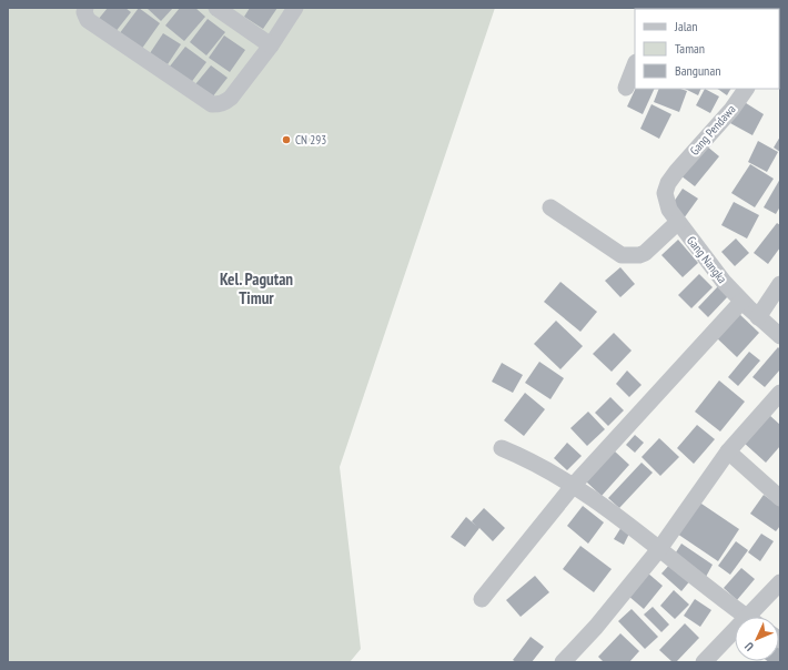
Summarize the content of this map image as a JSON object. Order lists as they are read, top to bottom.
{
  "streets": {
    "street": ["Gang Pendawa", "Gang Nangka"]
  },
  "crossings": [
    ["Gang Pendawa", "Gang Nangka"]
  ],
  "districts": ["Kel. Pagutan Timur"],
  "places": ["CN 293"],
  "legend": ["Jalan", "Taman", "Bangunan"],
  "north": "bottom left"
}
